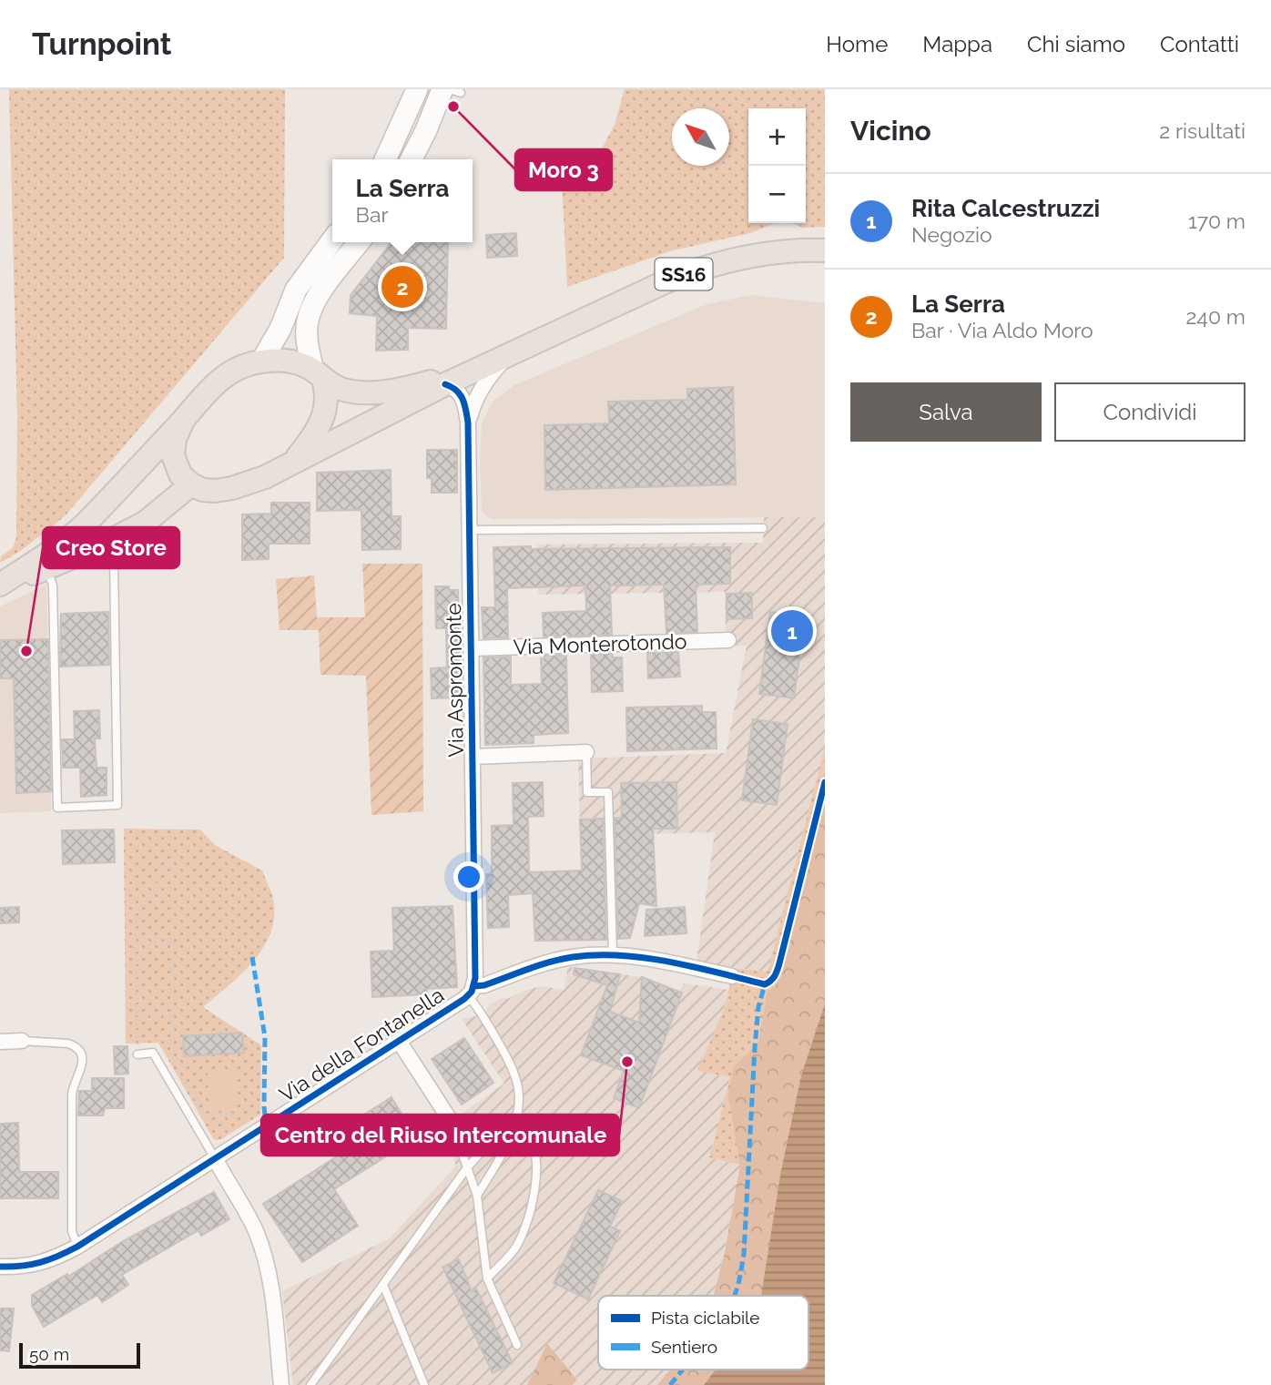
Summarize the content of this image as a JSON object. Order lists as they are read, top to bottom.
{
  "streets": {
    "main road": ["SS16"],
    "street": ["Via Monterotondo", "Via Aspromonte", "Via della Fontanella"]
  },
  "crossings": [
    ["SS16", "Via Aspromonte"],
    ["Via Monterotondo", "Via Aspromonte"],
    ["Via Aspromonte", "Via della Fontanella"]
  ],
  "places": ["Moro 3", "Creo Store", "Centro del Riuso Intercomunale"],
  "legend": ["Pista ciclabile", "Sentiero"],
  "scale_bar": "50 m",
  "north": "top left",
  "page": {
    "header": "Turnpoint",
    "nav": [
      "Home",
      "Mappa",
      "Chi siamo",
      "Contatti"
    ],
    "heading": ["Vicino", "2 risultati"],
    "map_buttons": ["+", "−"],
    "popup": ["La Serra", "Bar"],
    "list": [
      {
        "mark": "1",
        "name": "Rita Calcestruzzi",
        "note": "Negozio",
        "value": "170 m"
      },
      {
        "mark": "2",
        "name": "La Serra",
        "note": "Bar · Via Aldo Moro",
        "value": "240 m"
      }
    ],
    "pins": ["2", "1"],
    "buttons": ["Salva", "Condividi"],
    "scale": "50 m"
  }
}
